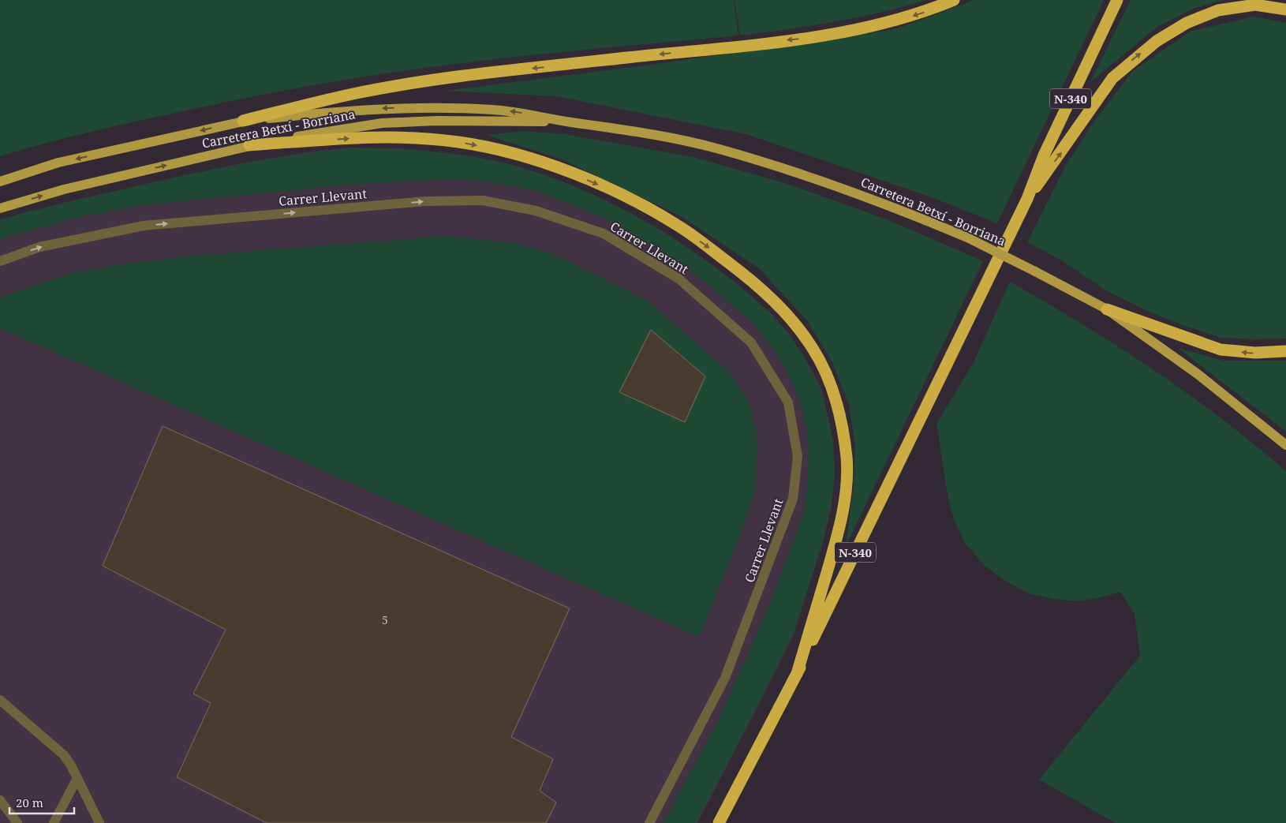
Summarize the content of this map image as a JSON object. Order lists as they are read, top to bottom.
{
  "streets": {
    "highway": ["N-340"],
    "main road": ["Carretera Betxí - Borriana"],
    "street": ["Carrer Llevant"]
  },
  "house_numbers": ["5"],
  "scale_bar": "20 m"
}
